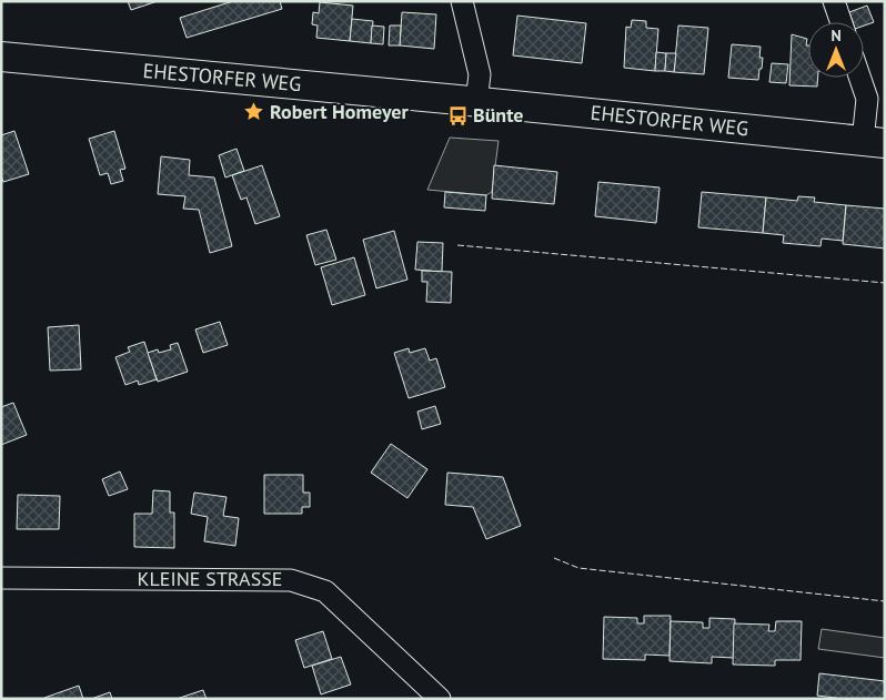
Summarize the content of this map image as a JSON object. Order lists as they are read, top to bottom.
{
  "streets": {
    "main road": ["EHESTORFER WEG"],
    "street": ["KLEINE STRASSE"]
  },
  "places": {
    "place": ["Robert Homeyer"],
    "bus stop": ["Bünte"]
  },
  "north": "top"
}
